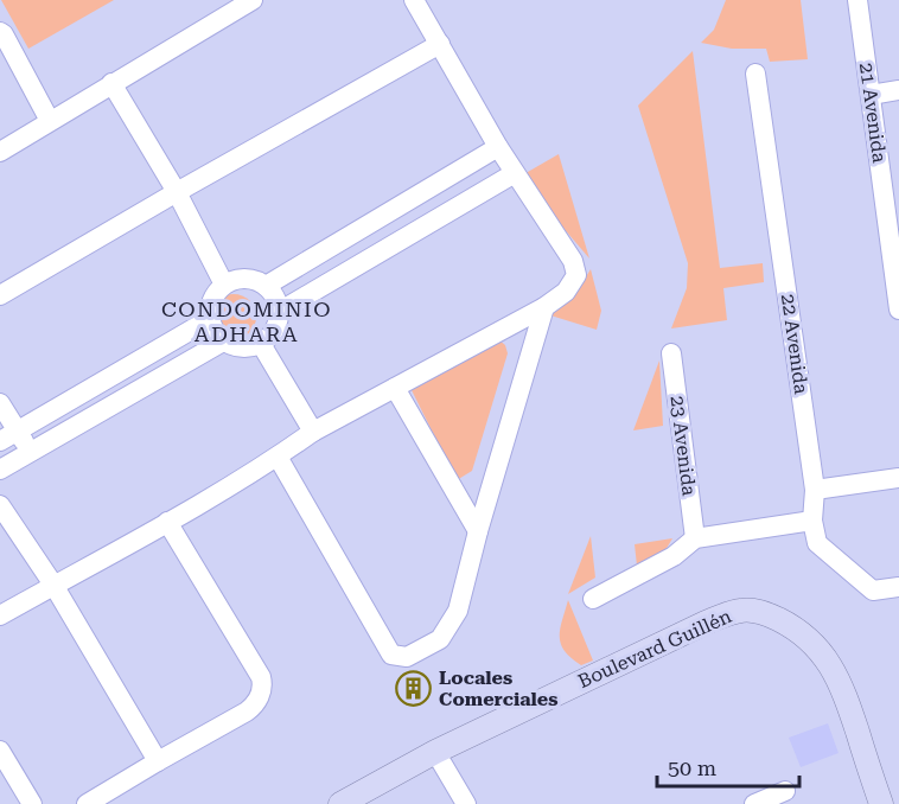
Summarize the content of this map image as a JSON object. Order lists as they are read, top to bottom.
{
  "streets": {
    "main road": ["Boulevard Guillén"],
    "street": ["21 Avenida", "22 Avenida", "23 Avenida"]
  },
  "districts": ["CONDOMINIO ADHARA"],
  "places": {
    "building": ["Locales Comerciales"]
  },
  "scale_bar": "50 m"
}
